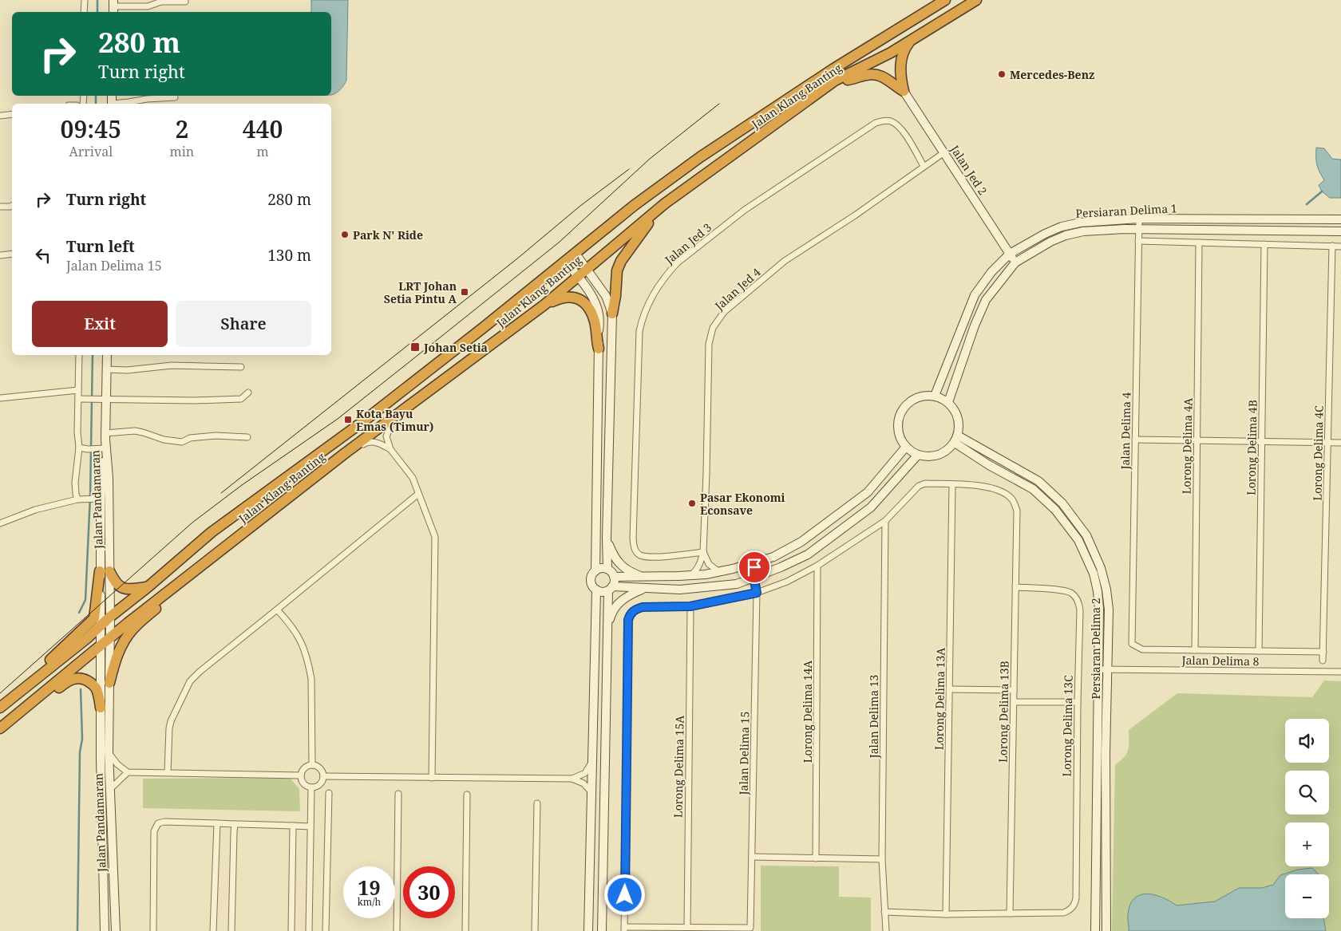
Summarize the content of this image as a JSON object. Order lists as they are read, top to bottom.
{
  "streets": {
    "highway": ["Jalan Klang Banting"],
    "street": [
      "Jalan Jed 2",
      "Persiaran Delima 1",
      "Jalan Jed 3",
      "Jalan Jed 4",
      "Jalan Delima 4",
      "Lorong Delima 4A",
      "Lorong Delima 4B",
      "Lorong Delima 4C",
      "Jalan Pandamaran",
      "Persiaran Delima 2",
      "Jalan Delima 8",
      "Lorong Delima 13A",
      "Lorong Delima 14A",
      "Lorong Delima 13B",
      "Jalan Delima 13",
      "Lorong Delima 13C",
      "Jalan Delima 15",
      "Lorong Delima 15A"
    ]
  },
  "crossings": [
    ["Jalan Klang Banting", "Jalan Pandamaran"],
    ["Jalan Jed 2", "Persiaran Delima 1"],
    ["Jalan Jed 2", "Jalan Jed 4"],
    ["Persiaran Delima 1", "Jalan Delima 4"],
    ["Persiaran Delima 1", "Persiaran Delima 2"],
    ["Jalan Jed 3", "Jalan Jed 4"],
    ["Jalan Delima 4", "Lorong Delima 4A"],
    ["Persiaran Delima 2", "Jalan Delima 8"],
    ["Lorong Delima 13A", "Lorong Delima 13B"],
    ["Lorong Delima 13B", "Lorong Delima 13C"],
    ["Jalan Delima 15", "Lorong Delima 15A"]
  ],
  "places": {
    "other": ["Mercedes-Benz", "Park N' Ride", "Pasar Ekonomi Econsave"],
    "transit": ["LRT Johan Setia Pintu A", "Johan Setia", "Kota Bayu Emas (Timur)"]
  },
  "page": {
    "turn": ["280 m", "Turn right"],
    "eta": [
      "09:45",
      "Arrival",
      "2",
      "min",
      "440",
      "m"
    ],
    "list": [
      {
        "name": "Turn right",
        "value": "280 m"
      },
      {
        "name": "Turn left",
        "note": "Jalan Delima 15",
        "value": "130 m"
      }
    ],
    "buttons": ["Exit", "Share"],
    "map_buttons": ["+", "−"],
    "speed": "19 km/h",
    "limit": "30"
  }
}
